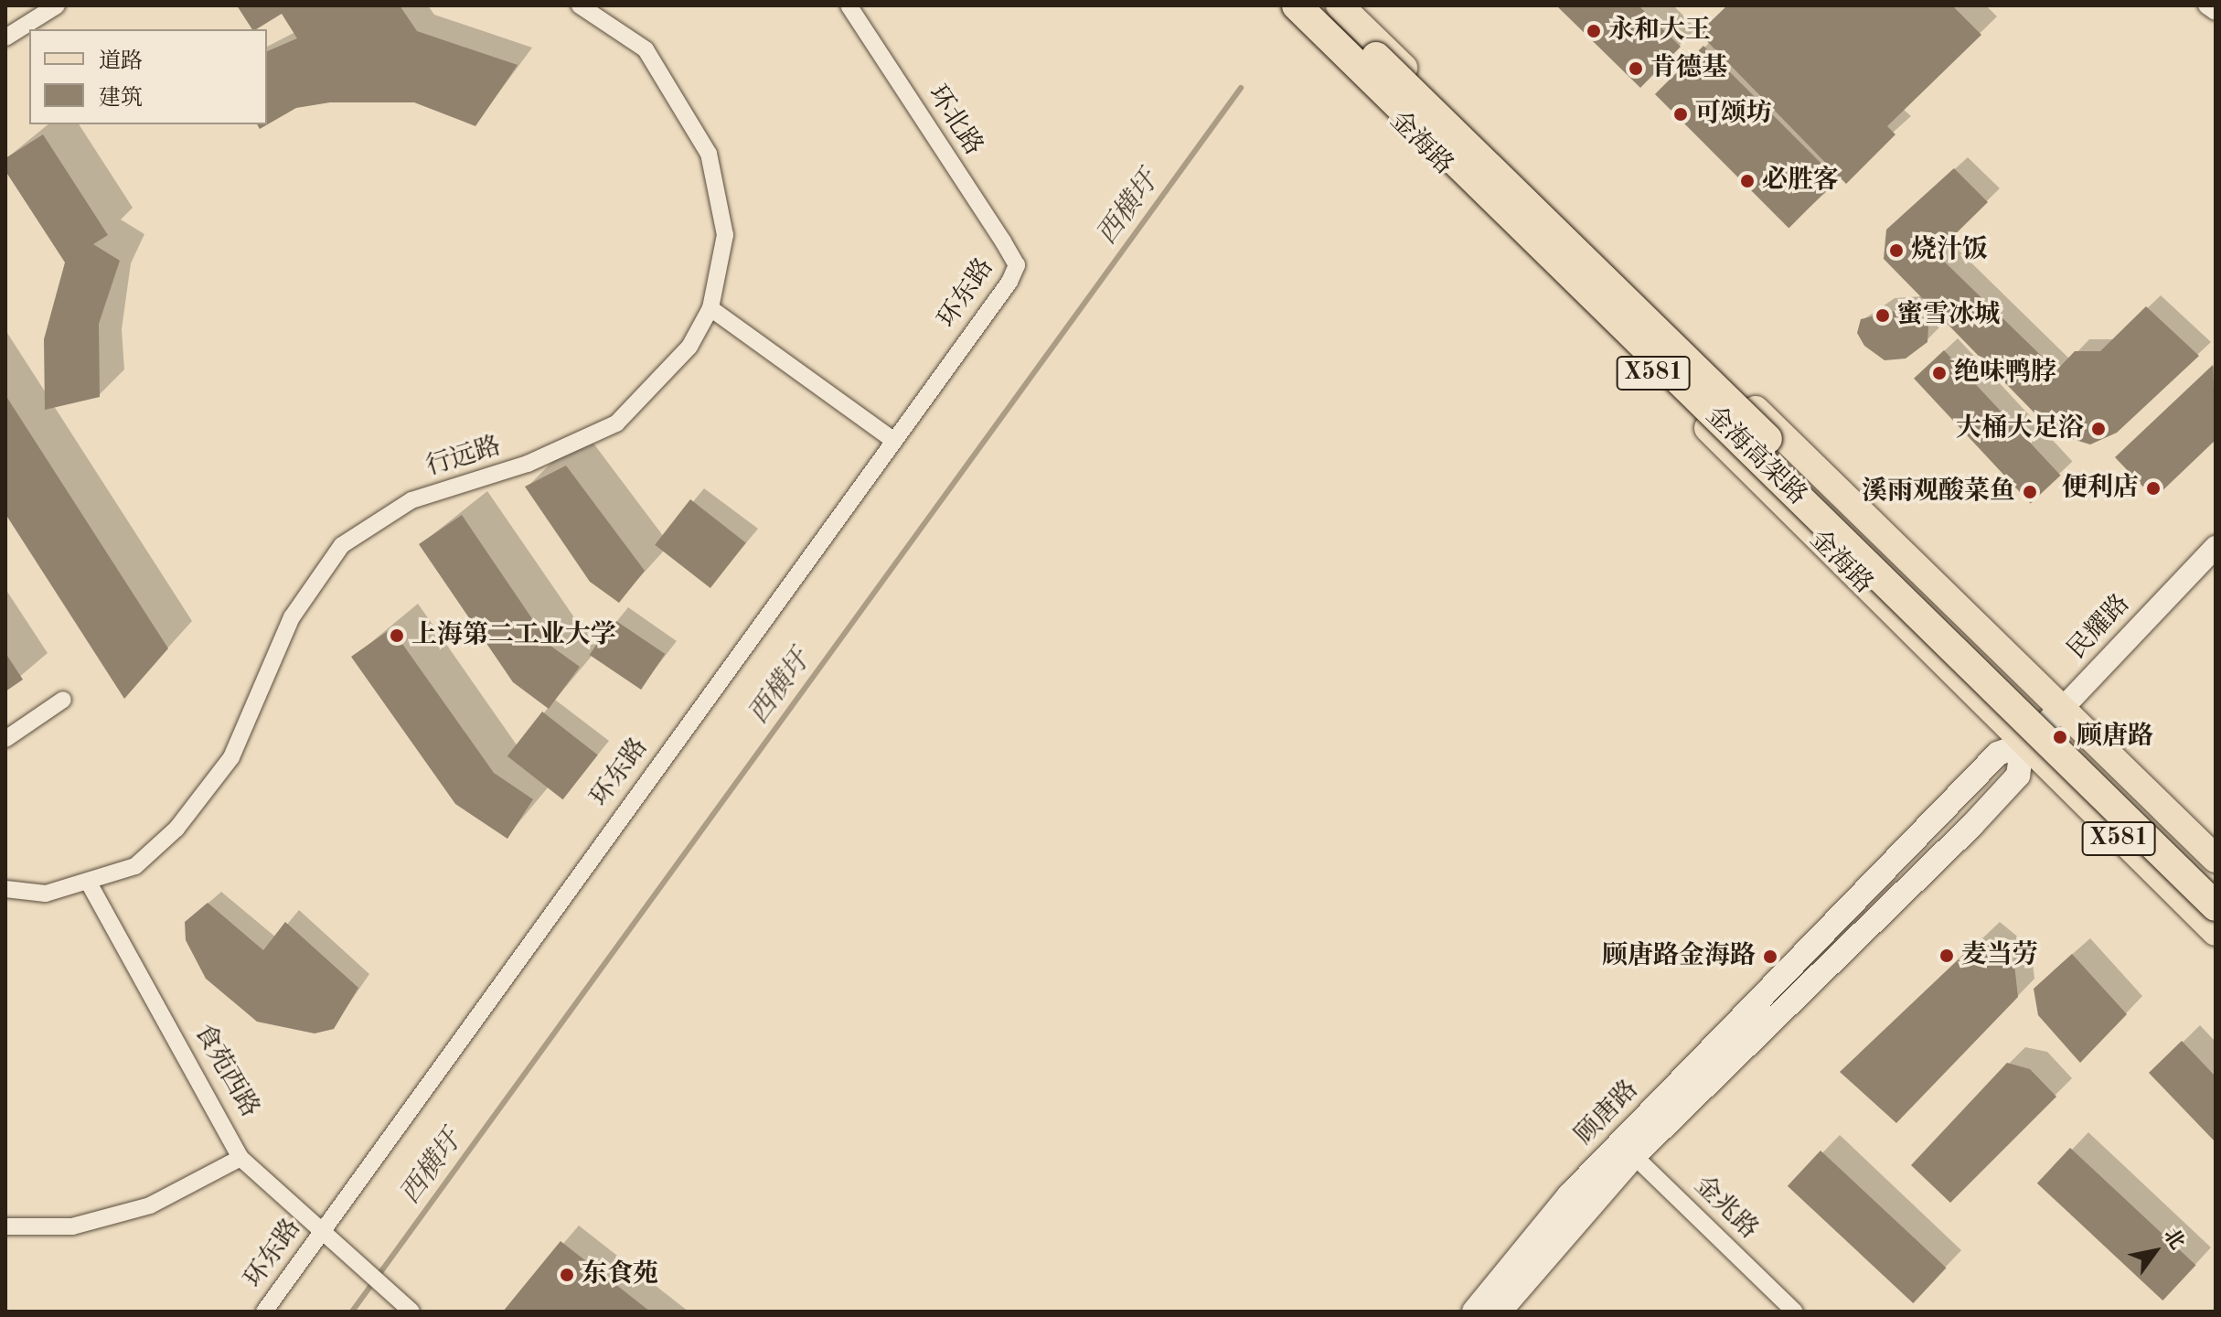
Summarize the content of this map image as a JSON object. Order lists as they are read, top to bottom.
{
  "streets": {
    "highway": ["金海高架路"],
    "main road": [
      "金海路",
      "X581",
      "民耀路",
      "顾唐路"
    ],
    "street": [
      "环北路",
      "环东路",
      "行远路",
      "食苑西路",
      "金兆路"
    ]
  },
  "crossings": [
    ["环北路", "环东路"],
    ["金海路", "民耀路"],
    ["金海路", "顾唐路"],
    ["环东路", "食苑西路"],
    ["行远路", "食苑西路"],
    ["民耀路", "顾唐路"],
    ["顾唐路", "金兆路"]
  ],
  "water": ["西横圩"],
  "places": [
    "永和大王",
    "肯德基",
    "可颂坊",
    "必胜客",
    "烧汁饭",
    "蜜雪冰城",
    "绝味鸭脖",
    "大桶大足浴",
    "便利店",
    "溪雨观酸菜鱼",
    "上海第二工业大学",
    "顾唐路",
    "麦当劳",
    "顾唐路金海路",
    "东食苑"
  ],
  "legend": ["道路", "建筑"],
  "north": "top right"
}
